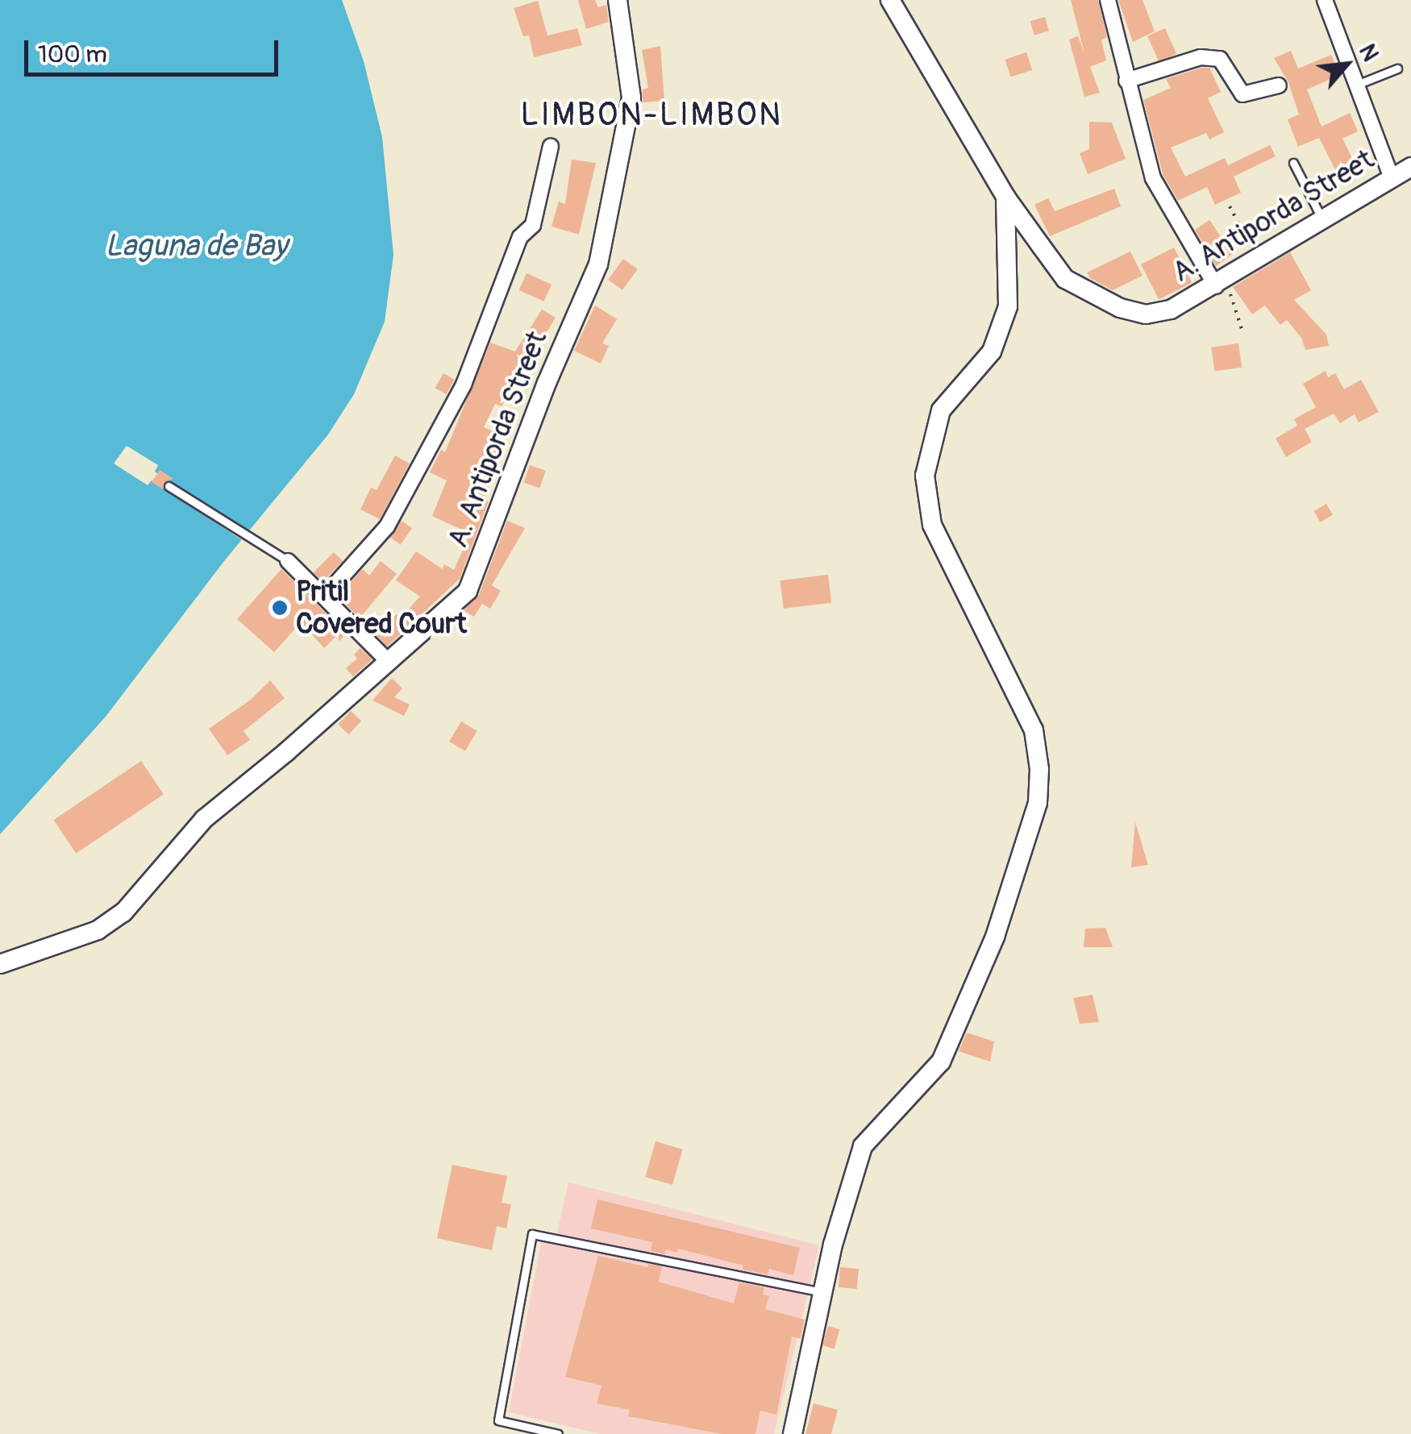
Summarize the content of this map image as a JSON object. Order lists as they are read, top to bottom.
{
  "streets": {
    "street": ["A. Antiporda Street"]
  },
  "districts": ["LIMBON-LIMBON"],
  "water": ["Laguna de Bay"],
  "places": ["Pritil Covered Court"],
  "scale_bar": "100 m",
  "north": "top right"
}
